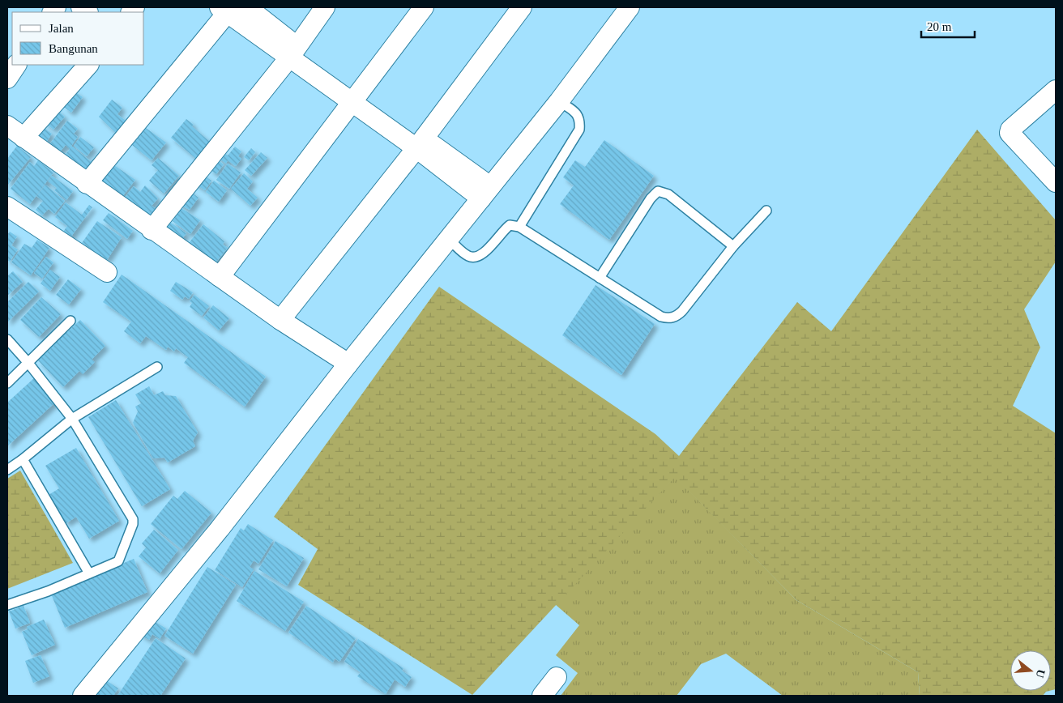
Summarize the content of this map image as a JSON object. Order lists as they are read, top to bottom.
{
  "legend": ["Jalan", "Bangunan"],
  "scale_bar": "20 m",
  "north": "right"
}
